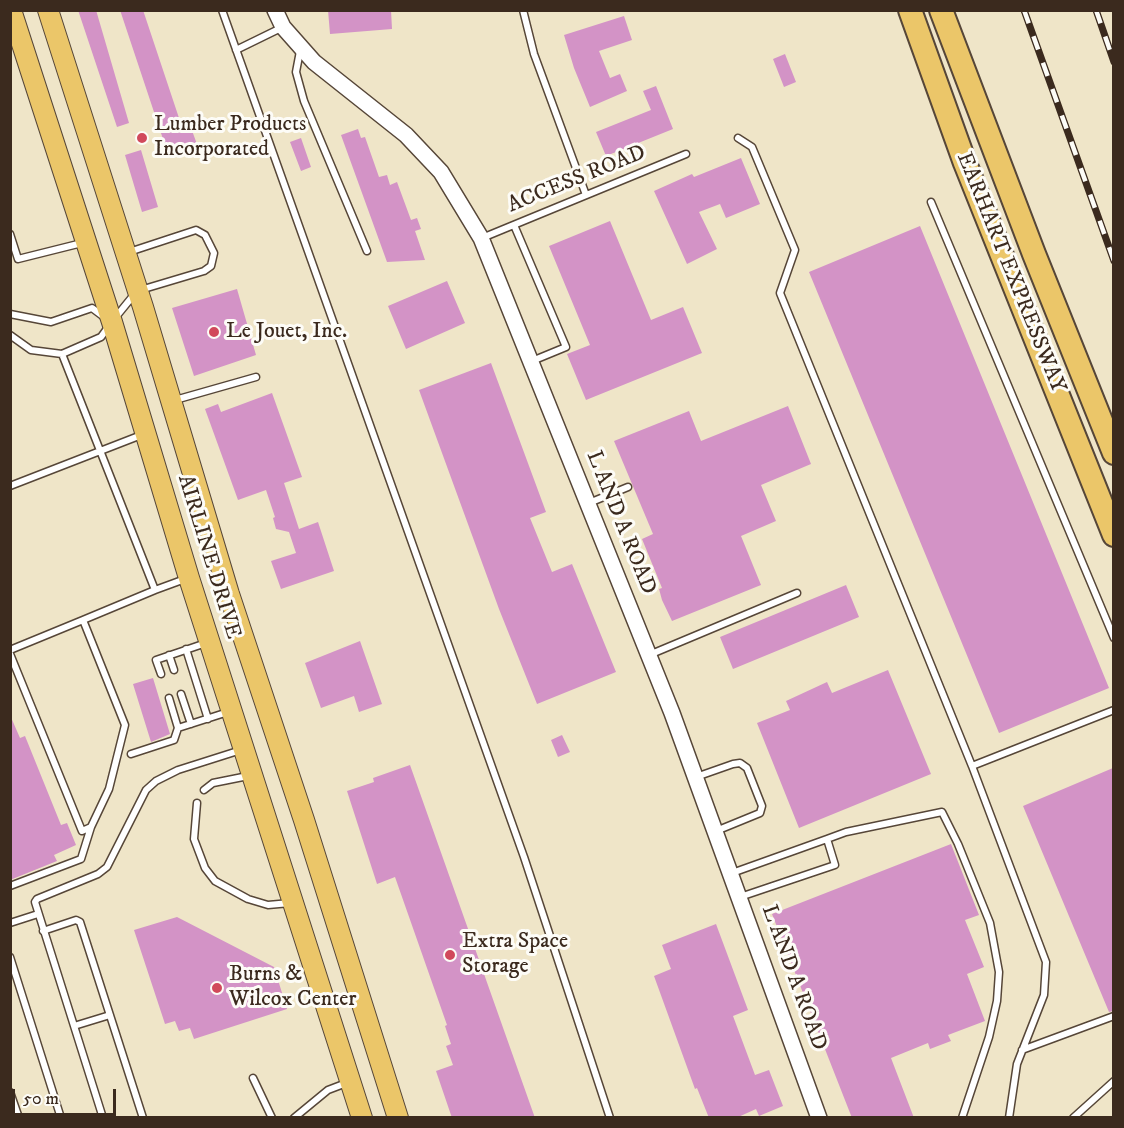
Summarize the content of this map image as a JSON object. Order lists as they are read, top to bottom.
{
  "streets": {
    "highway": ["EARHART EXPRESSWAY", "AIRLINE DRIVE"],
    "street": ["L AND A ROAD"],
    "lane": ["ACCESS ROAD"]
  },
  "crossings": [
    ["ACCESS ROAD", "L AND A ROAD"]
  ],
  "places": [
    "Lumber Products Incorporated",
    "Le Jouet, Inc.",
    "Extra Space Storage",
    "Burns & Wilcox Center"
  ],
  "scale_bar": "50 m"
}
